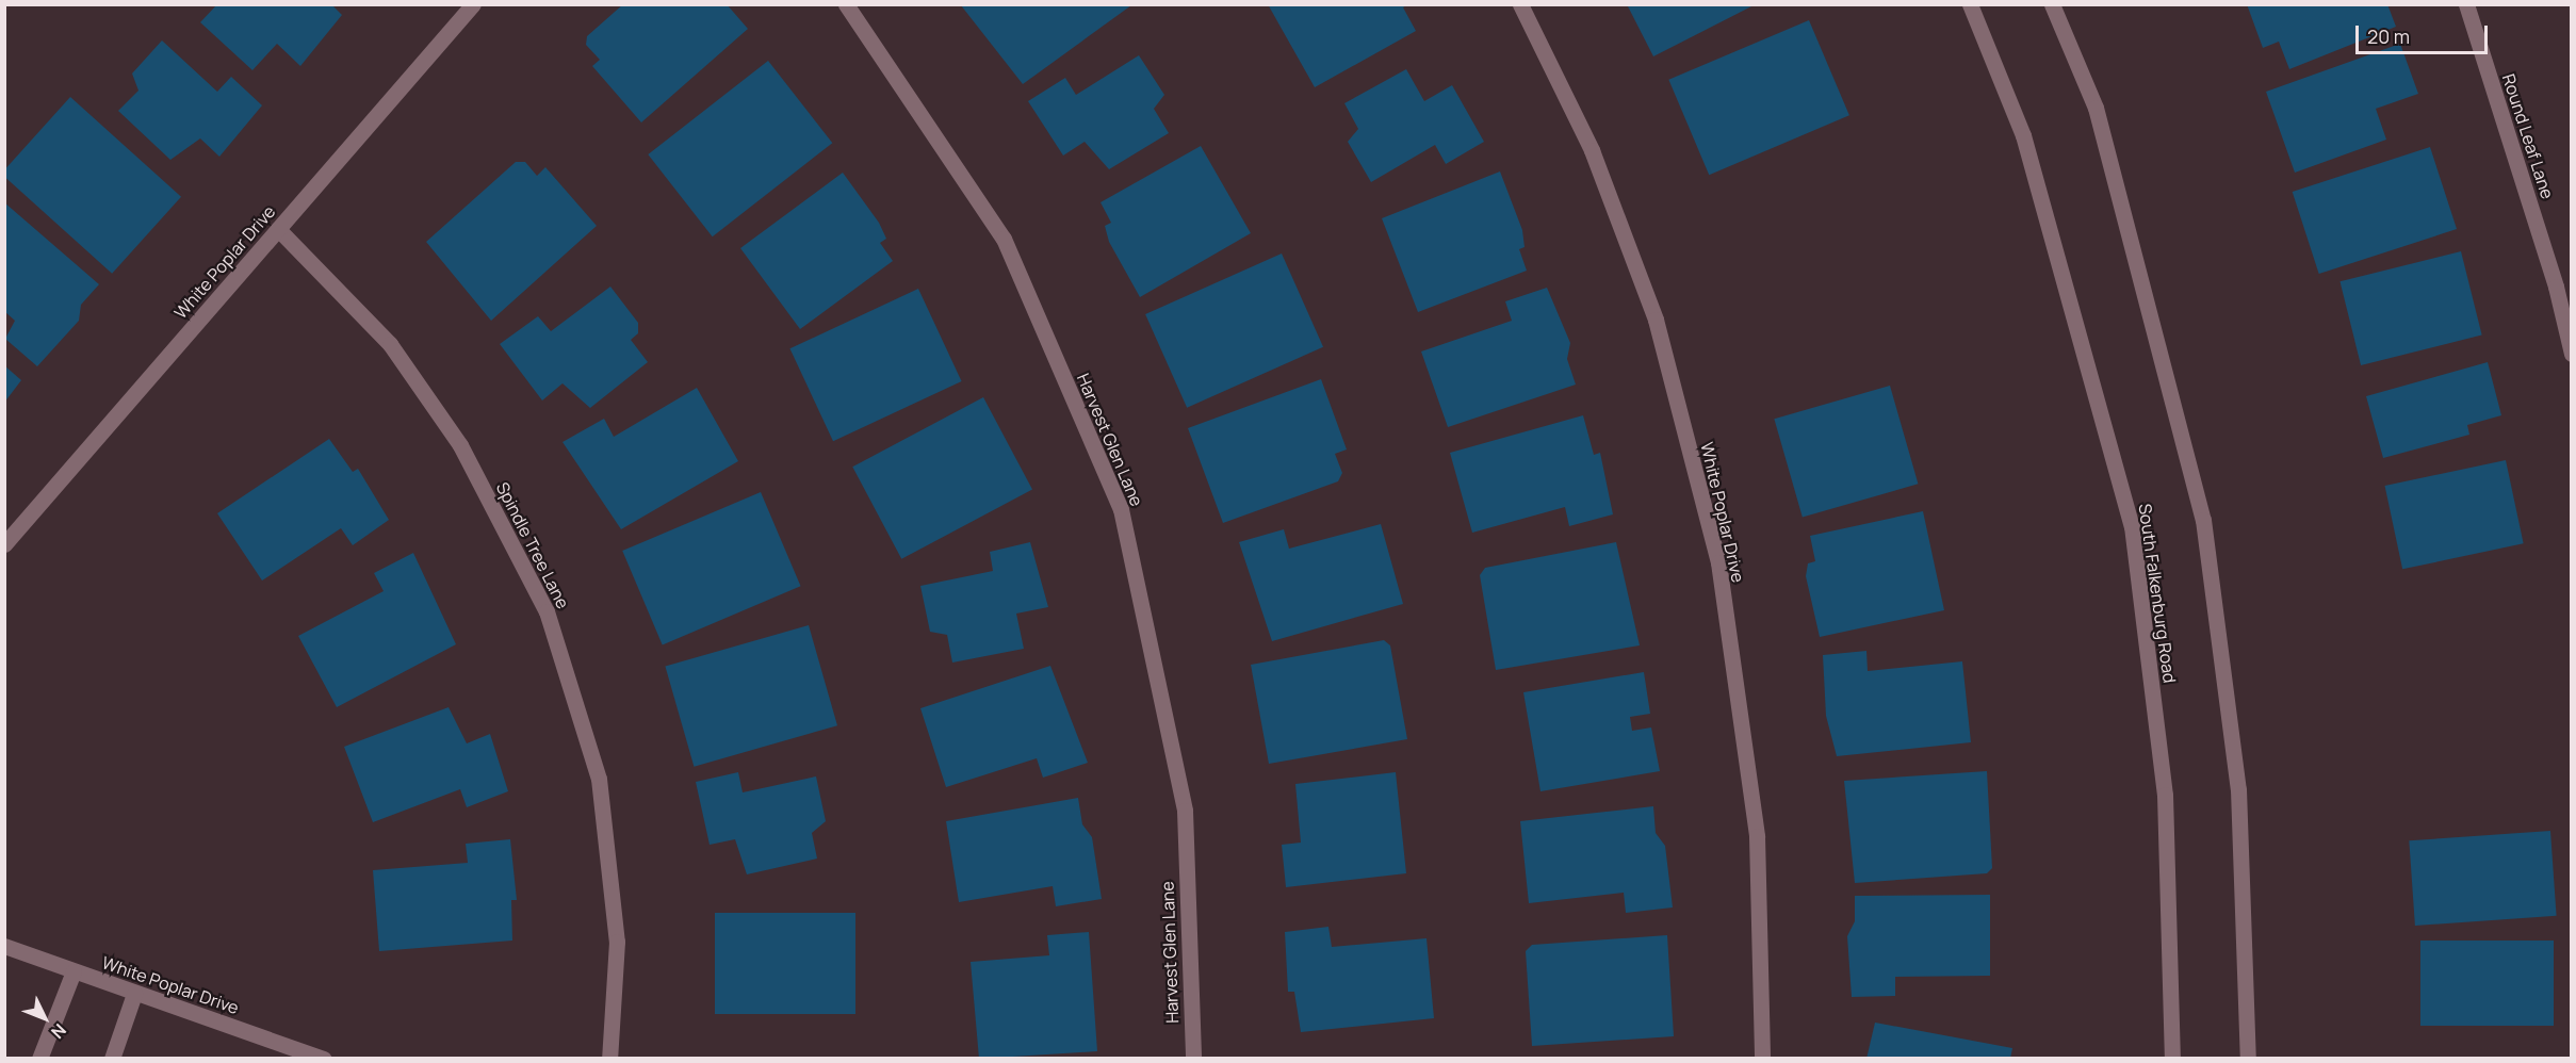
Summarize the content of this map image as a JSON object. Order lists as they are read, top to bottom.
{
  "streets": {
    "street": [
      "Round Leaf Lane",
      "White Poplar Drive",
      "Harvest Glen Lane",
      "Spindle Tree Lane",
      "South Falkenburg Road"
    ]
  },
  "crossings": [
    ["White Poplar Drive", "Spindle Tree Lane"]
  ],
  "scale_bar": "20 m",
  "north": "bottom right"
}
